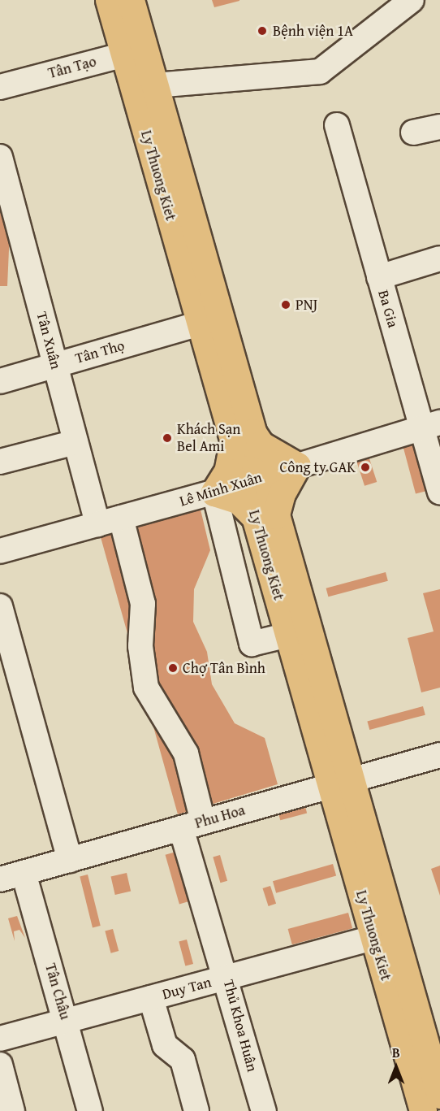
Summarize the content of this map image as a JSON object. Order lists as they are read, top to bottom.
{
  "streets": {
    "main road": ["Ly Thuong Kiet"],
    "street": [
      "Tân Tạo",
      "Ba Gia",
      "Tân Xuân",
      "Tân Thọ",
      "Lê Minh Xuân",
      "Phu Hoa",
      "Duy Tan",
      "Tân Châu",
      "Thủ Khoa Huân"
    ]
  },
  "crossings": [
    ["Tân Tạo", "Ly Thuong Kiet"],
    ["Ly Thuong Kiet", "Tân Thọ"],
    ["Ly Thuong Kiet", "Lê Minh Xuân"],
    ["Ly Thuong Kiet", "Phu Hoa"],
    ["Ly Thuong Kiet", "Duy Tan"],
    ["Ba Gia", "Lê Minh Xuân"],
    ["Tân Xuân", "Tân Thọ"],
    ["Tân Xuân", "Lê Minh Xuân"],
    ["Lê Minh Xuân", "Thủ Khoa Huân"],
    ["Phu Hoa", "Tân Châu"],
    ["Phu Hoa", "Thủ Khoa Huân"],
    ["Duy Tan", "Tân Châu"],
    ["Duy Tan", "Thủ Khoa Huân"]
  ],
  "places": [
    "Bệnh viện 1A",
    "PNJ",
    "Khách Sạn Bel Ami",
    "Công ty GAK",
    "Chợ Tân Bình"
  ],
  "north": "top"
}
